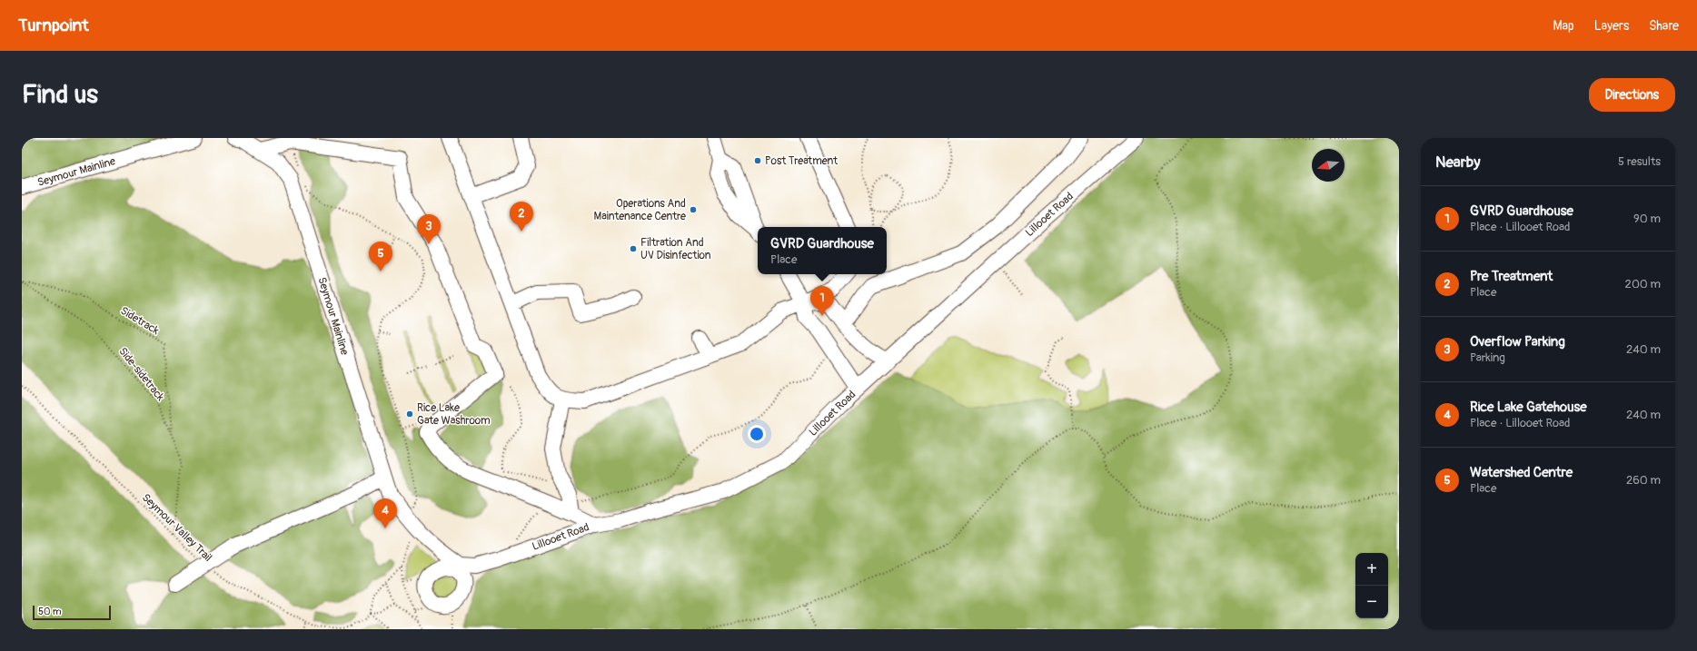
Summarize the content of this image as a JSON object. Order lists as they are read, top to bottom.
{
  "streets": {
    "street": ["Seymour Mainline", "Lillooet Road"],
    "path": ["Sidetrack", "Side-sidetrack", "Seymour Valley Trail"]
  },
  "crossings": [
    ["Seymour Mainline", "Lillooet Road"],
    ["Sidetrack", "Side-sidetrack"],
    ["Side-sidetrack", "Seymour Valley Trail"]
  ],
  "places": [
    "Post Treatment",
    "Operations And Maintenance Centre",
    "Filtration And UV Disinfection",
    "Rice Lake Gate Washroom"
  ],
  "scale_bar": "50 m",
  "north": "left",
  "page": {
    "header": "Turnpoint",
    "nav": ["Map", "Layers", "Share"],
    "buttons": "Directions",
    "title": "Find us",
    "heading": ["Nearby", "5 results"],
    "list": [
      {
        "mark": "1",
        "name": "GVRD Guardhouse",
        "note": "Place · Lillooet Road",
        "value": "90 m"
      },
      {
        "mark": "2",
        "name": "Pre Treatment",
        "note": "Place",
        "value": "200 m"
      },
      {
        "mark": "3",
        "name": "Overflow Parking",
        "note": "Parking",
        "value": "240 m"
      },
      {
        "mark": "4",
        "name": "Rice Lake Gatehouse",
        "note": "Place · Lillooet Road",
        "value": "240 m"
      },
      {
        "mark": "5",
        "name": "Watershed Centre",
        "note": "Place",
        "value": "260 m"
      }
    ],
    "pins": [
      "2",
      "3",
      "5",
      "1",
      "4"
    ],
    "popup": ["GVRD Guardhouse", "Place"],
    "map_buttons": ["+", "−"],
    "scale": "50 m"
  }
}
